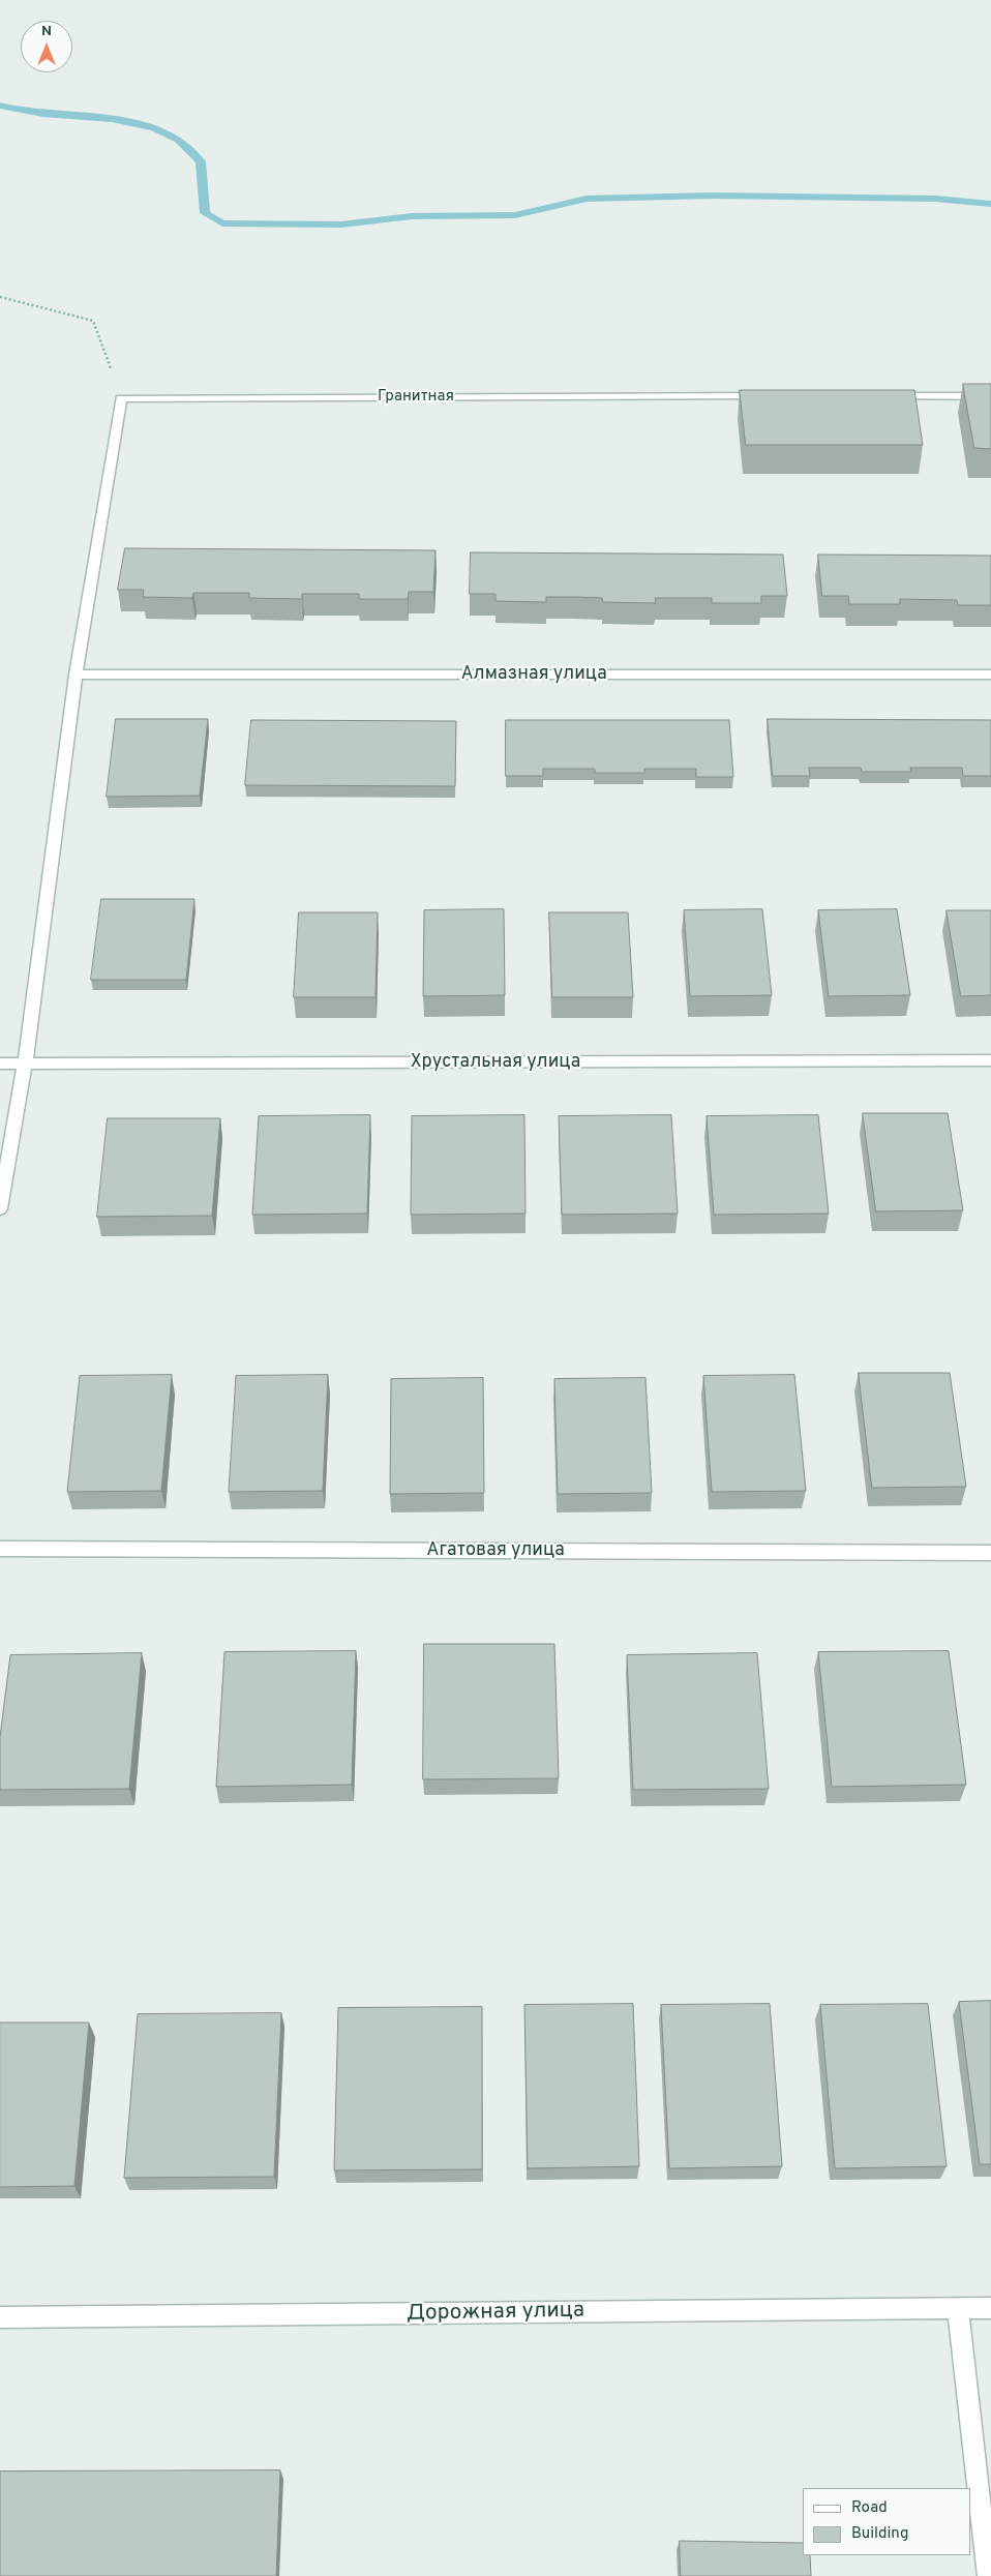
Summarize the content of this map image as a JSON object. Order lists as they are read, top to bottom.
{
  "streets": {
    "street": [
      "Гранитная",
      "Алмазная улица",
      "Хрустальная улица",
      "Агатовая улица",
      "Дорожная улица"
    ]
  },
  "legend": ["Road", "Building"],
  "north": "top"
}
